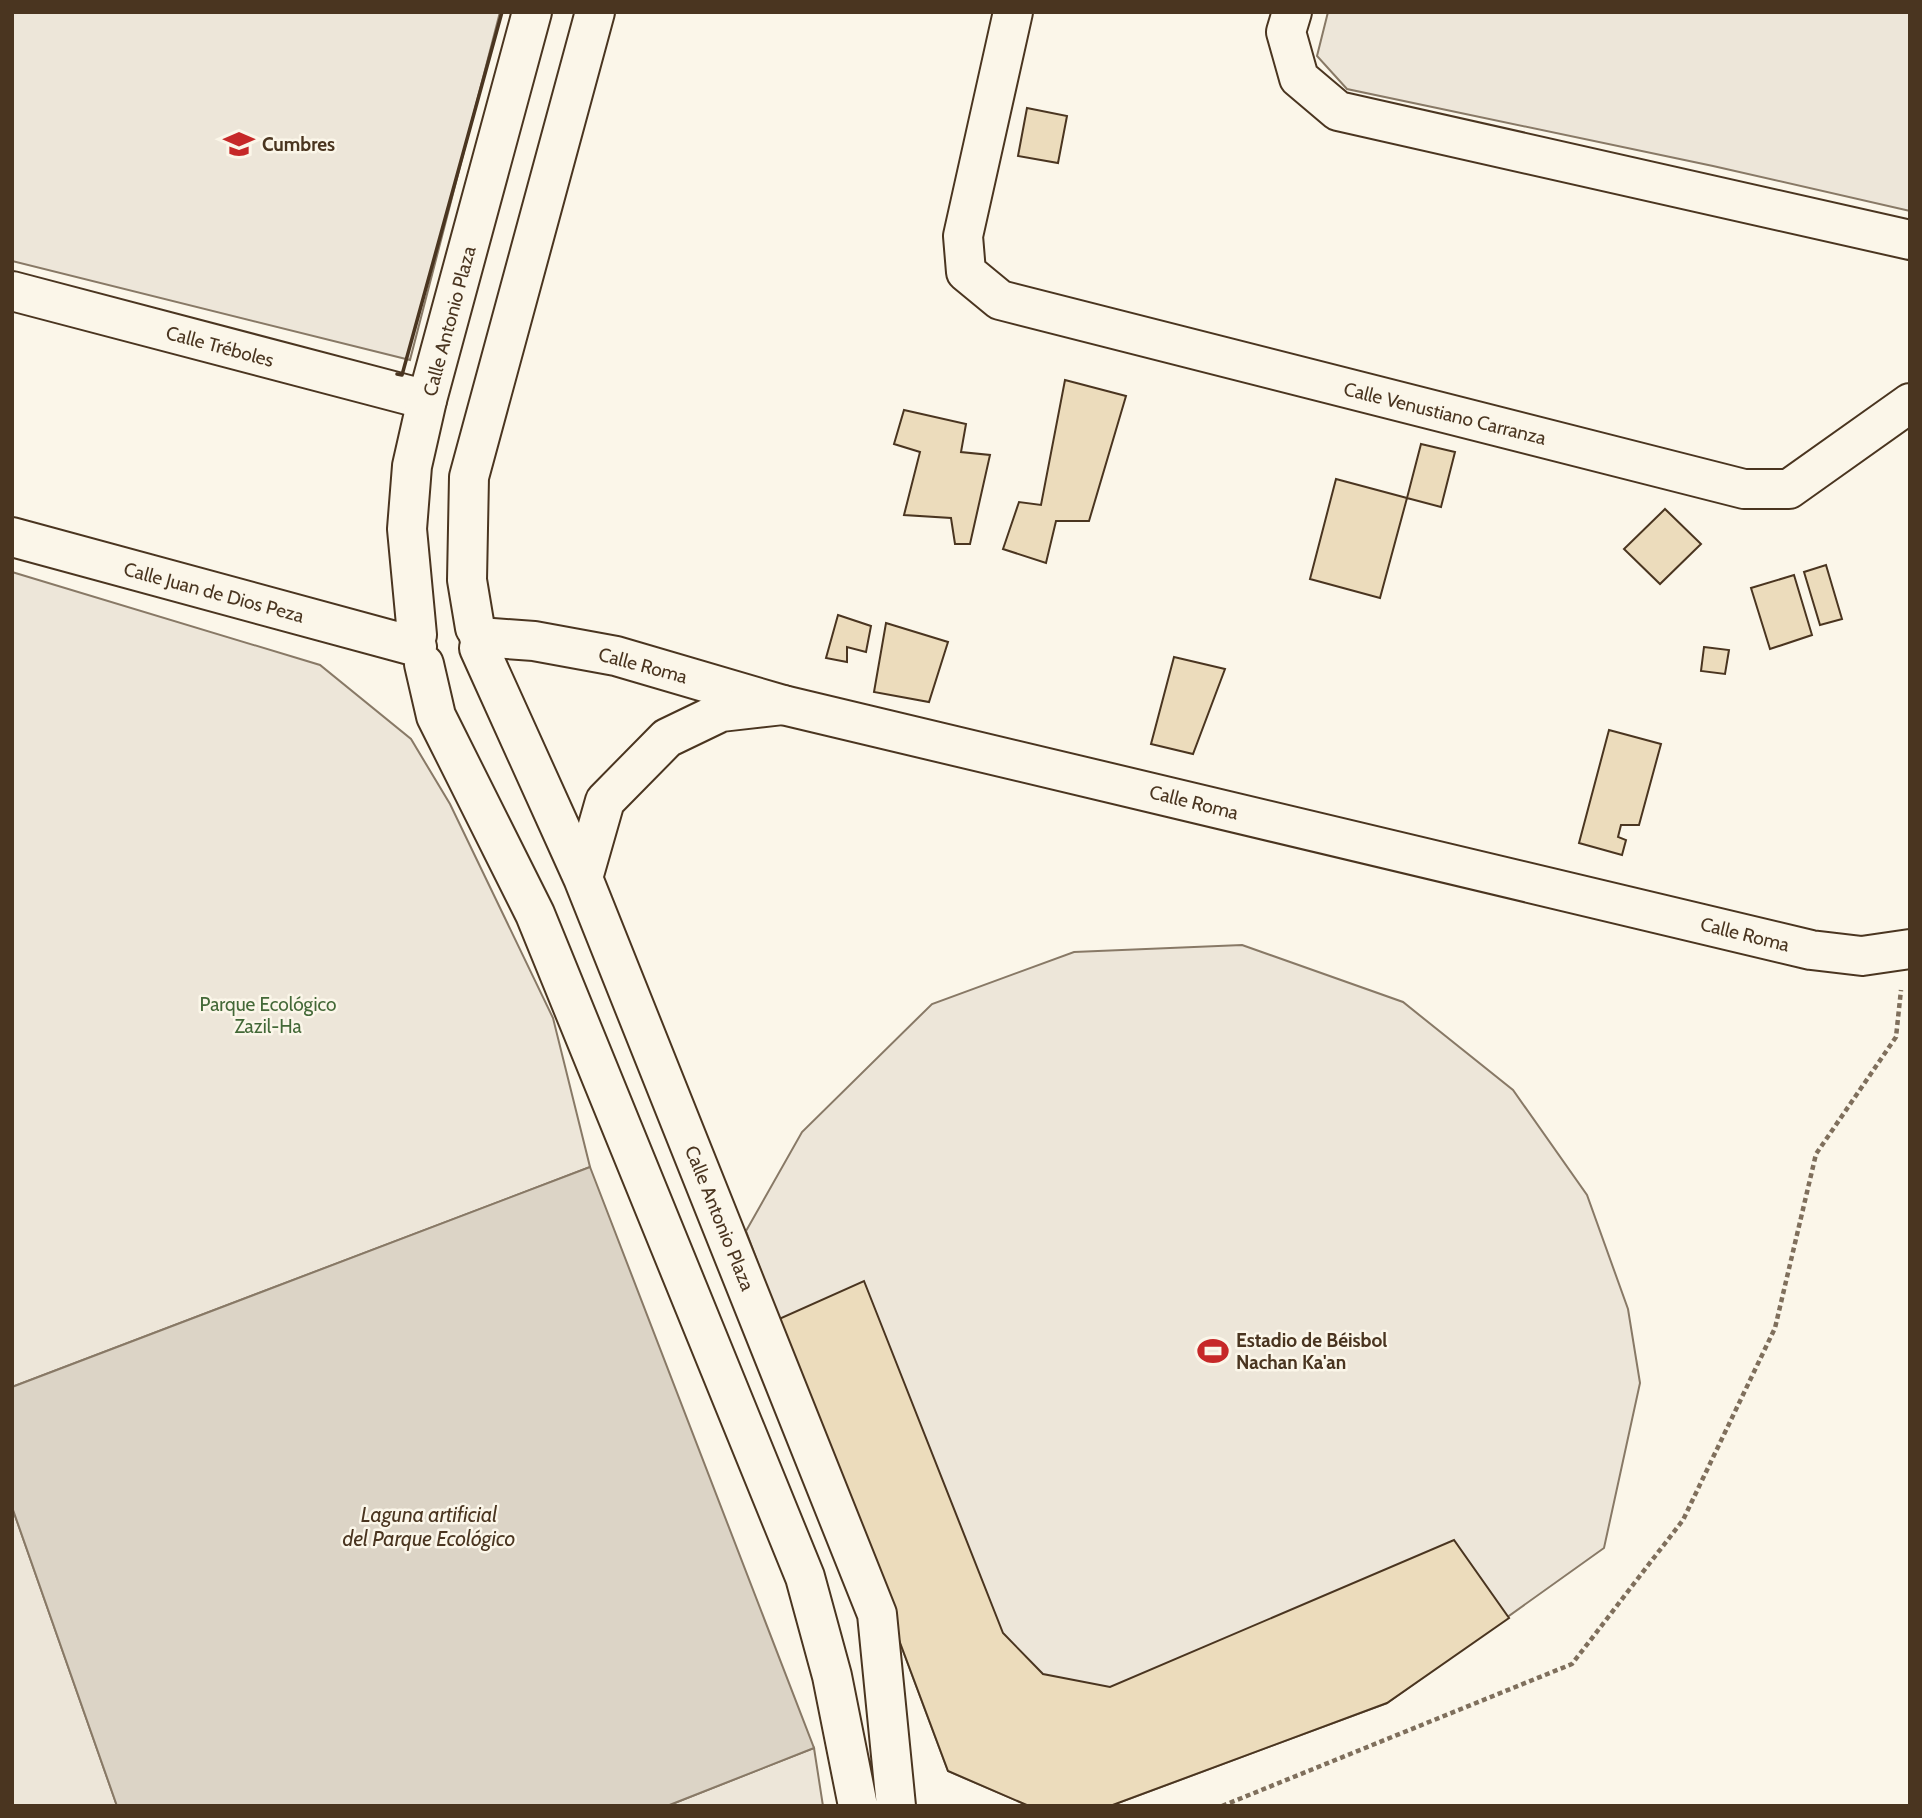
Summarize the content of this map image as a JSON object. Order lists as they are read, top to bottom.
{
  "streets": {
    "main road": [
      "Calle Antonio Plaza",
      "Calle Tréboles",
      "Calle Venustiano Carranza",
      "Calle Juan de Dios Peza",
      "Calle Roma"
    ]
  },
  "crossings": [
    ["Calle Antonio Plaza", "Calle Tréboles"],
    ["Calle Antonio Plaza", "Calle Juan de Dios Peza"],
    ["Calle Antonio Plaza", "Calle Roma"],
    ["Calle Juan de Dios Peza", "Calle Roma"]
  ],
  "water": ["Laguna artificial del Parque Ecológico"],
  "parks": ["Parque Ecológico Zazil-Ha"],
  "places": {
    "school or university": ["Cumbres"],
    "sports": ["Estadio de Béisbol Nachan Ka'an"]
  }
}
